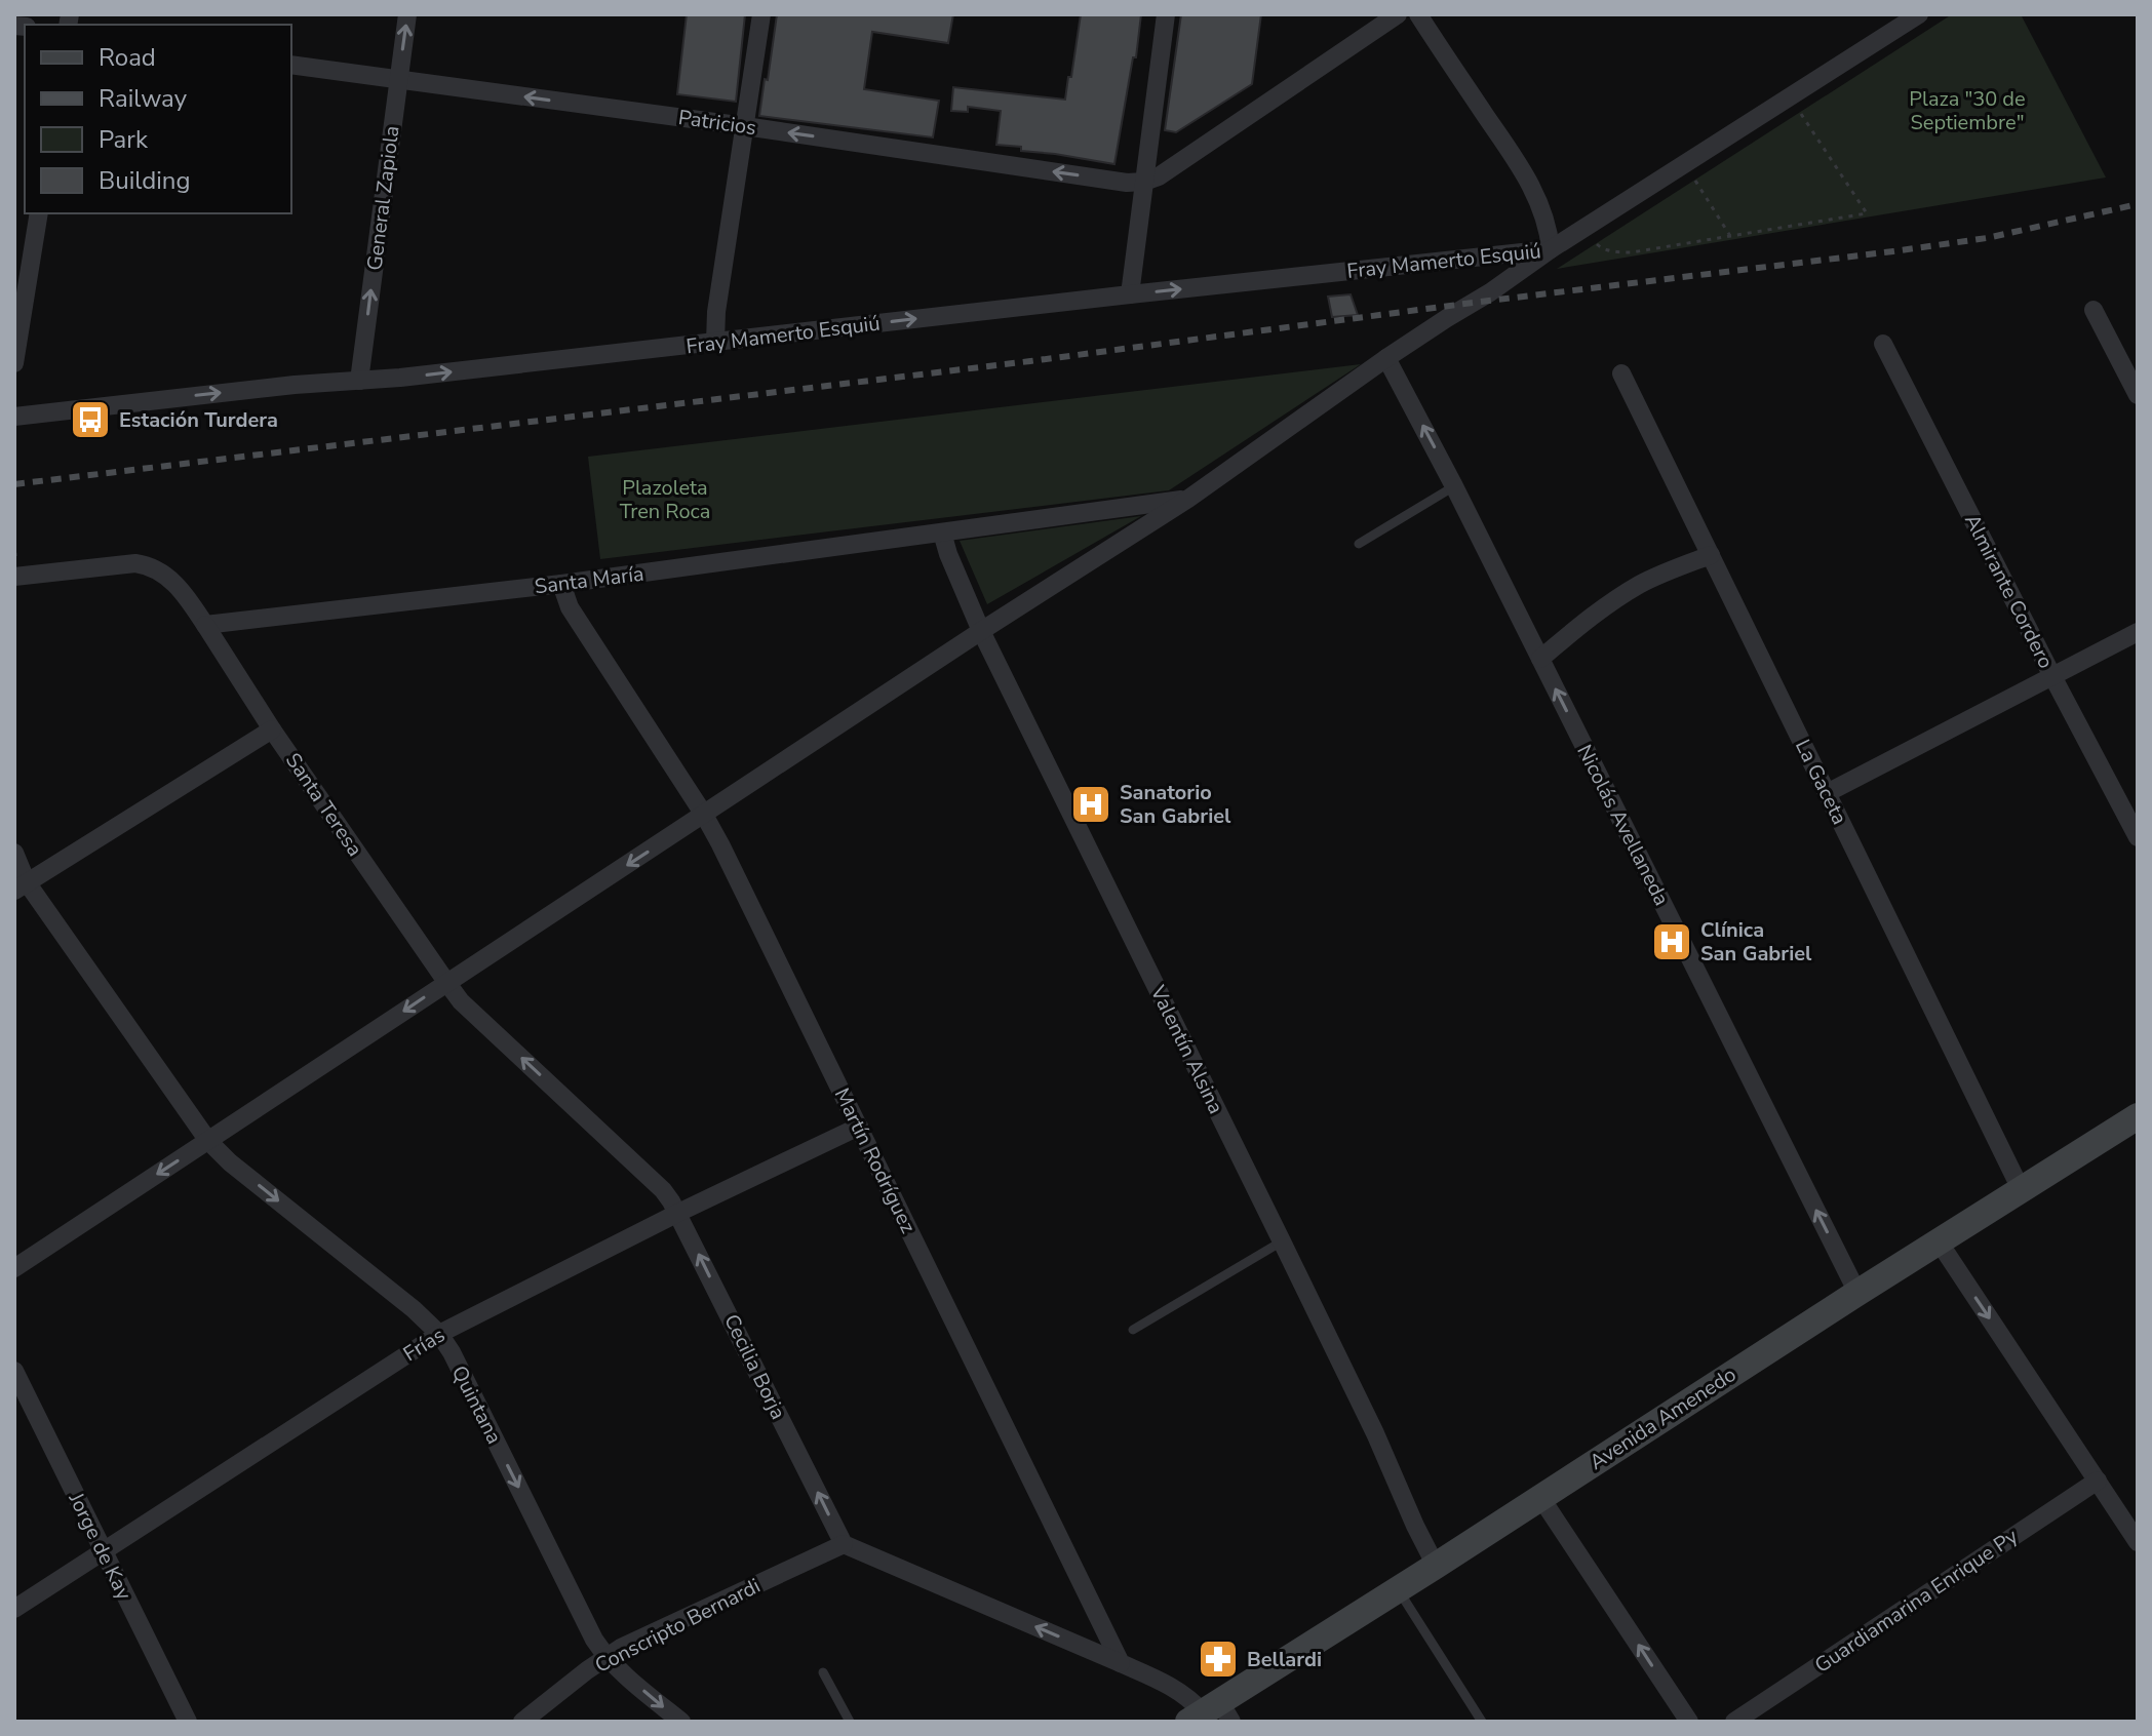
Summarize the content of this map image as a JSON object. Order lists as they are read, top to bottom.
{
  "streets": {
    "street": [
      "Patricios",
      "General Zapiola",
      "Fray Mamerto Esquiú",
      "Santa María",
      "Almirante Cordero",
      "La Gaceta",
      "Santa Teresa",
      "Nicolás Avellaneda",
      "Valentín Alsina",
      "Martín Rodríguez",
      "Frías",
      "Cecilia Borja",
      "Quintana",
      "Avenida Amenedo",
      "Jorge de Kay",
      "Guardiamarina Enrique Py",
      "Conscripto Bernardi"
    ]
  },
  "crossings": [
    ["Patricios", "General Zapiola"],
    ["General Zapiola", "Fray Mamerto Esquiú"],
    ["Santa María", "Santa Teresa"],
    ["Santa María", "Valentín Alsina"],
    ["Santa María", "Martín Rodríguez"],
    ["La Gaceta", "Avenida Amenedo"],
    ["Santa Teresa", "Cecilia Borja"],
    ["Nicolás Avellaneda", "Avenida Amenedo"],
    ["Valentín Alsina", "Avenida Amenedo"],
    ["Martín Rodríguez", "Frías"],
    ["Frías", "Cecilia Borja"],
    ["Frías", "Quintana"],
    ["Frías", "Jorge de Kay"],
    ["Cecilia Borja", "Conscripto Bernardi"],
    ["Quintana", "Conscripto Bernardi"]
  ],
  "one_way": [
    "Patricios",
    "General Zapiola",
    "Fray Mamerto Esquiú",
    "Nicolás Avellaneda",
    "Cecilia Borja",
    "Quintana"
  ],
  "parks": ["Plaza \"30 de Septiembre\"", "Plazoleta Tren Roca"],
  "places": {
    "bus stop": ["Estación Turdera"],
    "hospital": ["Sanatorio San Gabriel", "Clínica San Gabriel"],
    "pharmacy": ["Bellardi"]
  },
  "legend": [
    "Road",
    "Railway",
    "Park",
    "Building"
  ]
}
